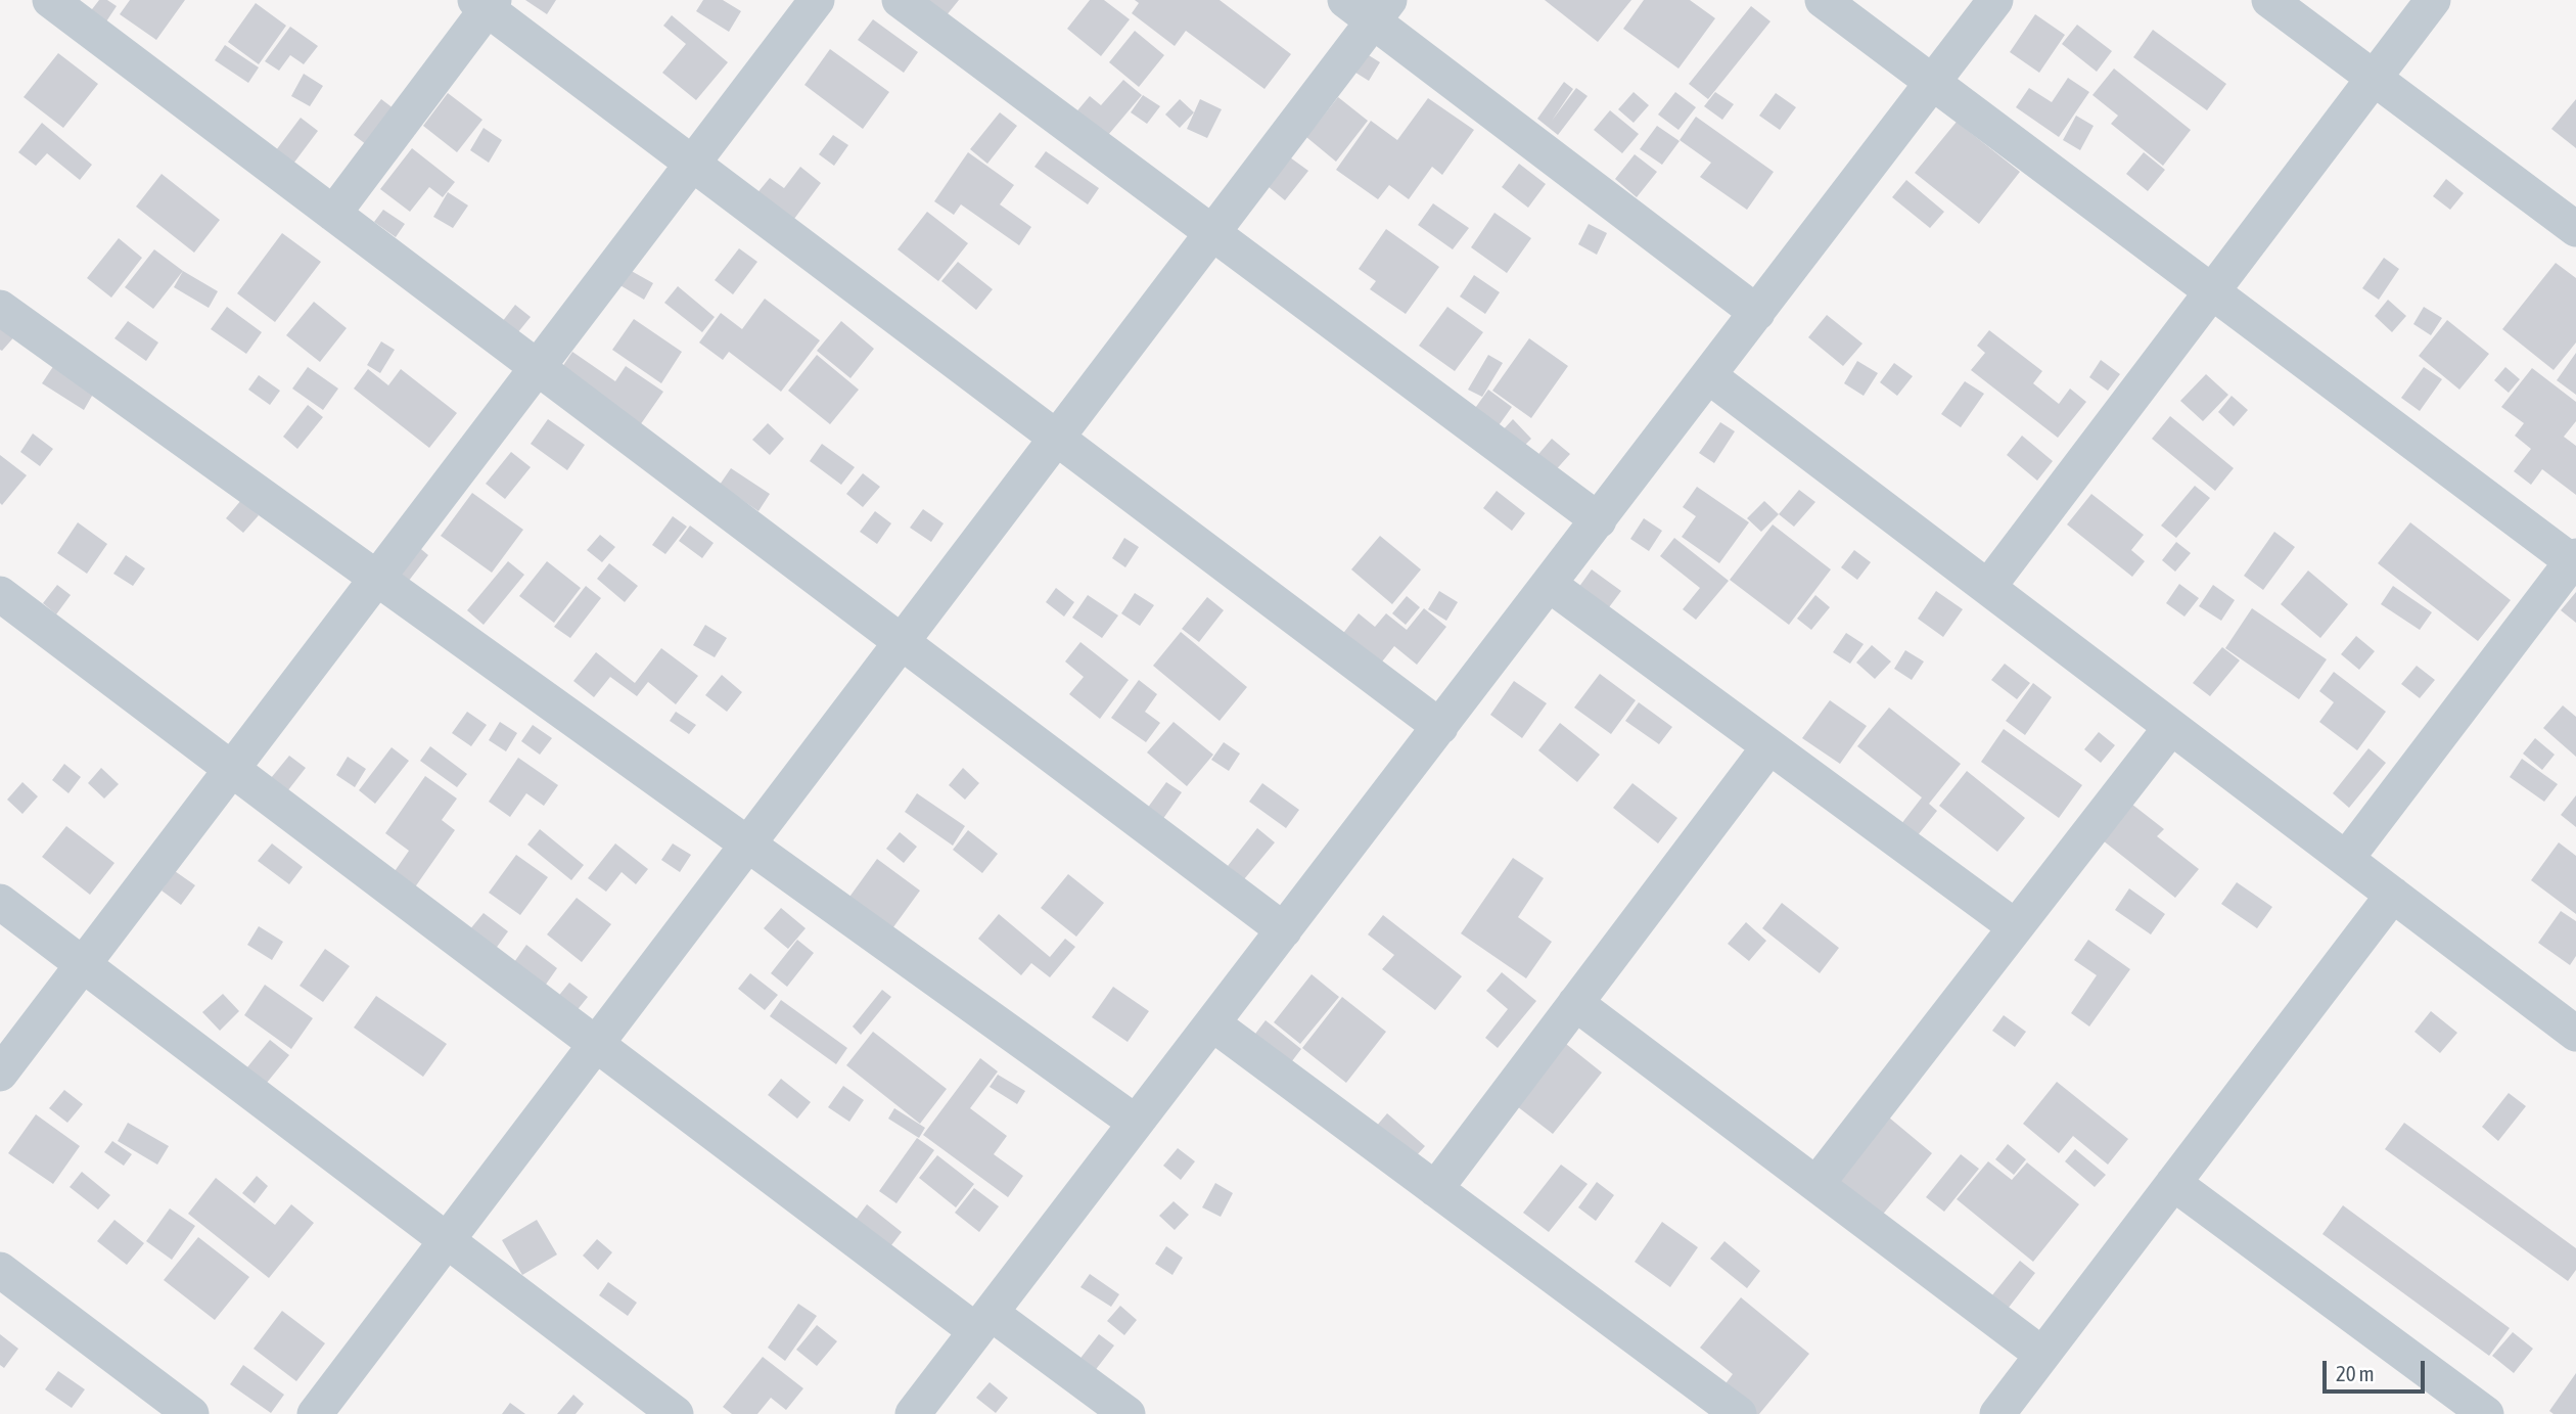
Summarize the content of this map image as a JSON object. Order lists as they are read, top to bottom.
{
  "scale_bar": "20 m"
}
